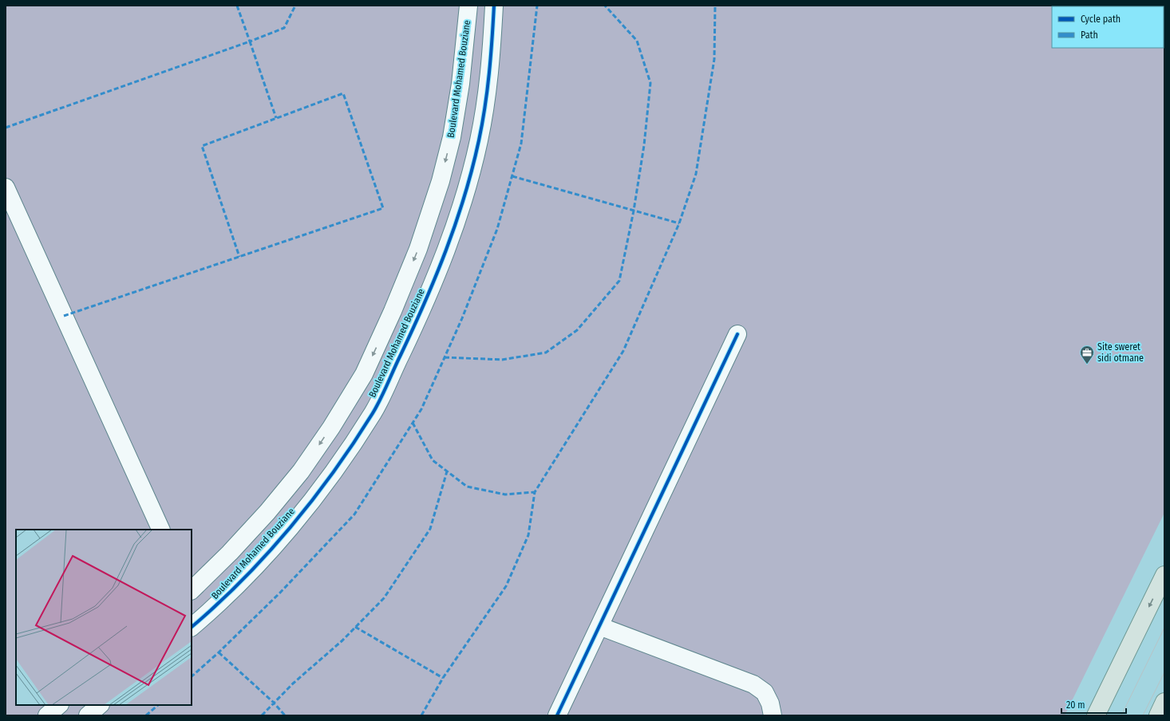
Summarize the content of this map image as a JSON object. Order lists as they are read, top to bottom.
{
  "streets": {
    "street": ["Boulevard Mohamed Bouziane"]
  },
  "places": {
    "office": ["Site sweret sidi otmane"]
  },
  "legend": ["Cycle path", "Path"],
  "scale_bar": "20 m"
}
